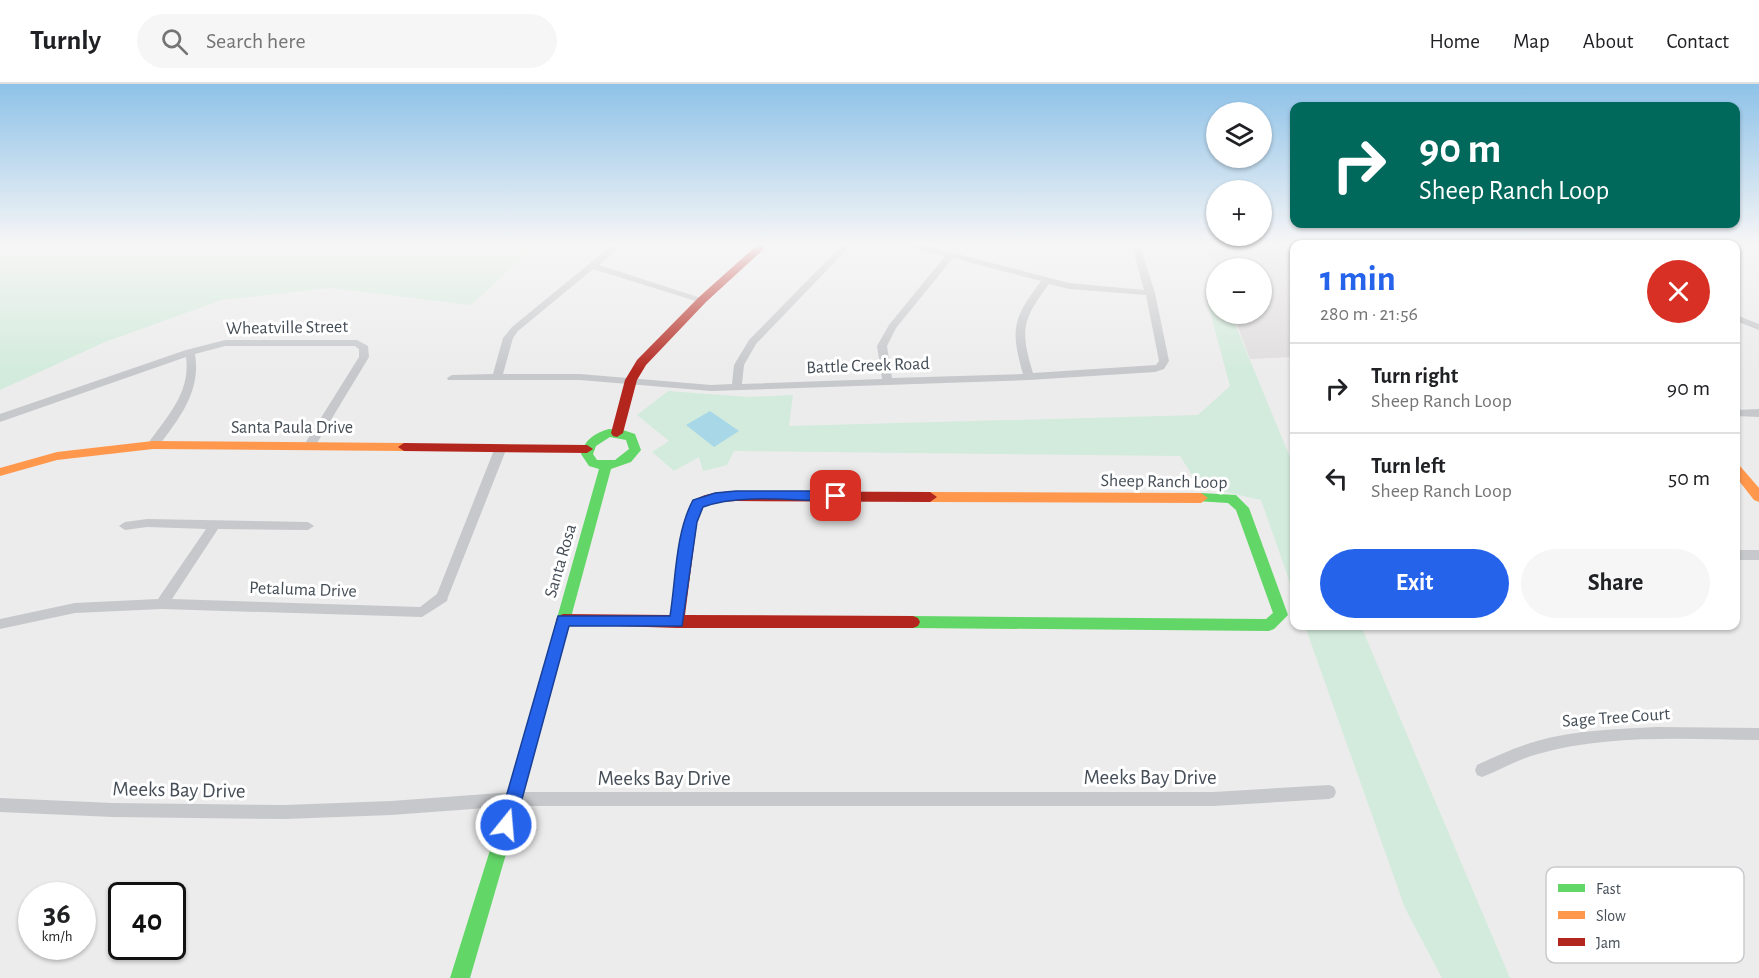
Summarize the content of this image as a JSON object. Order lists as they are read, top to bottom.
{
  "streets": {
    "street": [
      "Wheatville Street",
      "Battle Creek Road",
      "Santa Paula Drive",
      "Sheep Ranch Loop",
      "Santa Rosa",
      "Petaluma Drive",
      "Sage Tree Court",
      "Meeks Bay Drive"
    ]
  },
  "crossings": [
    ["Wheatville Street", "Santa Paula Drive"],
    ["Santa Paula Drive", "Santa Rosa"],
    ["Santa Paula Drive", "Petaluma Drive"],
    ["Sheep Ranch Loop", "Santa Rosa"],
    ["Santa Rosa", "Meeks Bay Drive"]
  ],
  "legend": ["Fast", "Slow", "Jam"],
  "page": {
    "header": "Turnly",
    "search": "Search here",
    "nav": [
      "Home",
      "Map",
      "About",
      "Contact"
    ],
    "map_buttons": ["+", "−"],
    "turn": ["90 m", "Sheep Ranch Loop"],
    "heading": ["1 min", "280 m · 21:56"],
    "list": [
      {
        "name": "Turn right",
        "note": "Sheep Ranch Loop",
        "value": "90 m"
      },
      {
        "name": "Turn left",
        "note": "Sheep Ranch Loop",
        "value": "50 m"
      }
    ],
    "buttons": ["Exit", "Share"],
    "speed": "36 km/h",
    "limit": "40"
  }
}
